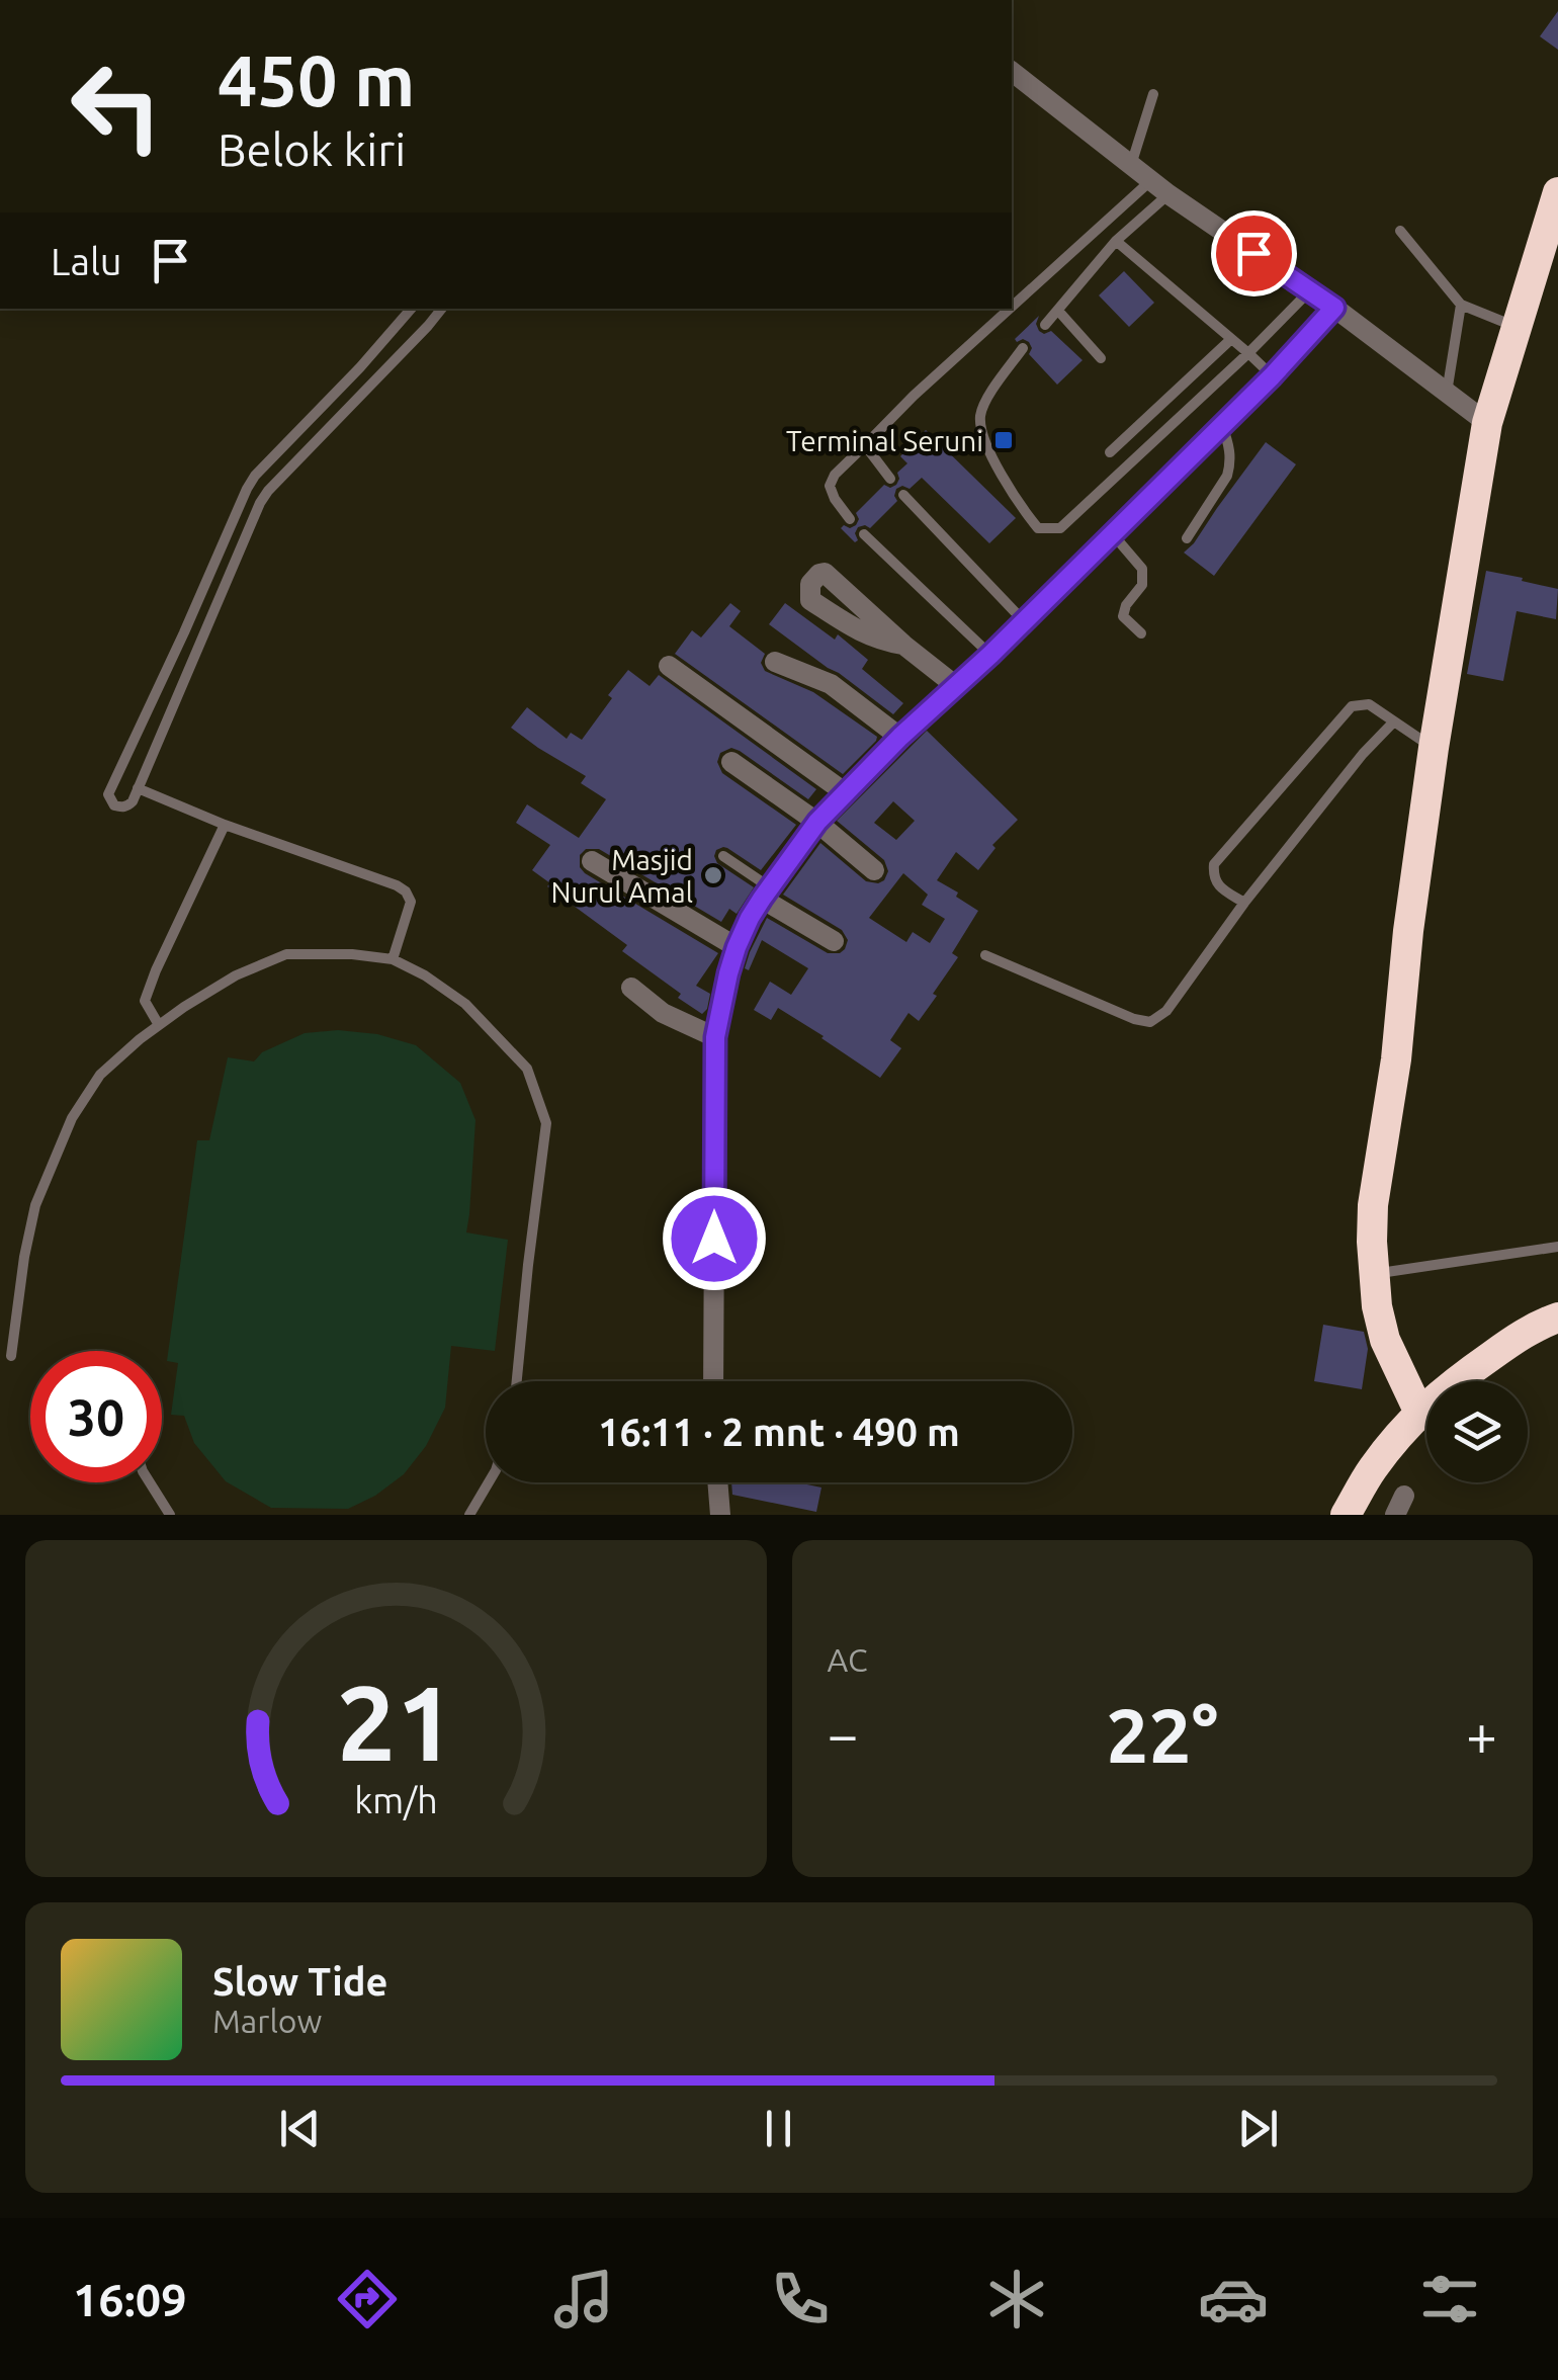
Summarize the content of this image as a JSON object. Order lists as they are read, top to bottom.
{
  "places": {
    "transit": ["Terminal Seruni"],
    "other": ["Masjid Nurul Amal"]
  },
  "page": {
    "turn": ["450 m", "Belok kiri"],
    "then": "Lalu",
    "limit": "30",
    "trip": "16:11 · 2 mnt · 490 m",
    "tile": "AC",
    "heat": ["−", "22°", "+"],
    "song": ["Slow Tide", "Marlow"],
    "tabs": "16:09",
    "gauge": ["21", "km/h"]
  }
}
